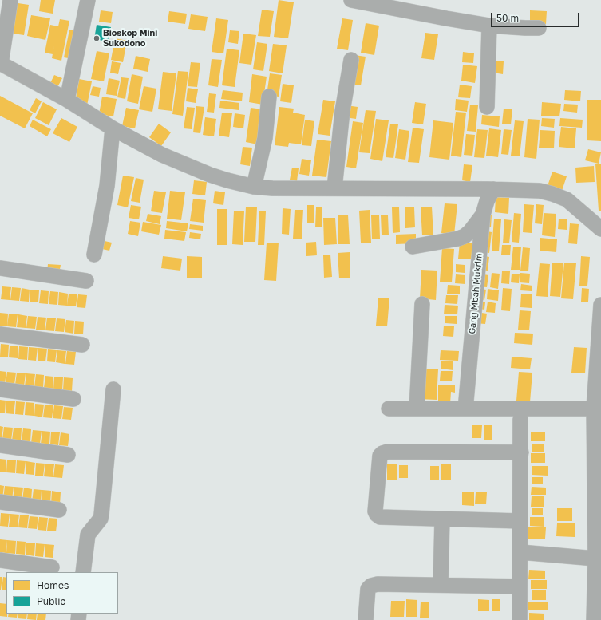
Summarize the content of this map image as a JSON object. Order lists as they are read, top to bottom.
{
  "streets": {
    "street": ["Gang Mbah Mukrim"]
  },
  "places": ["Bioskop Mini Sukodono"],
  "legend": ["Homes", "Public"],
  "scale_bar": "50 m"
}
